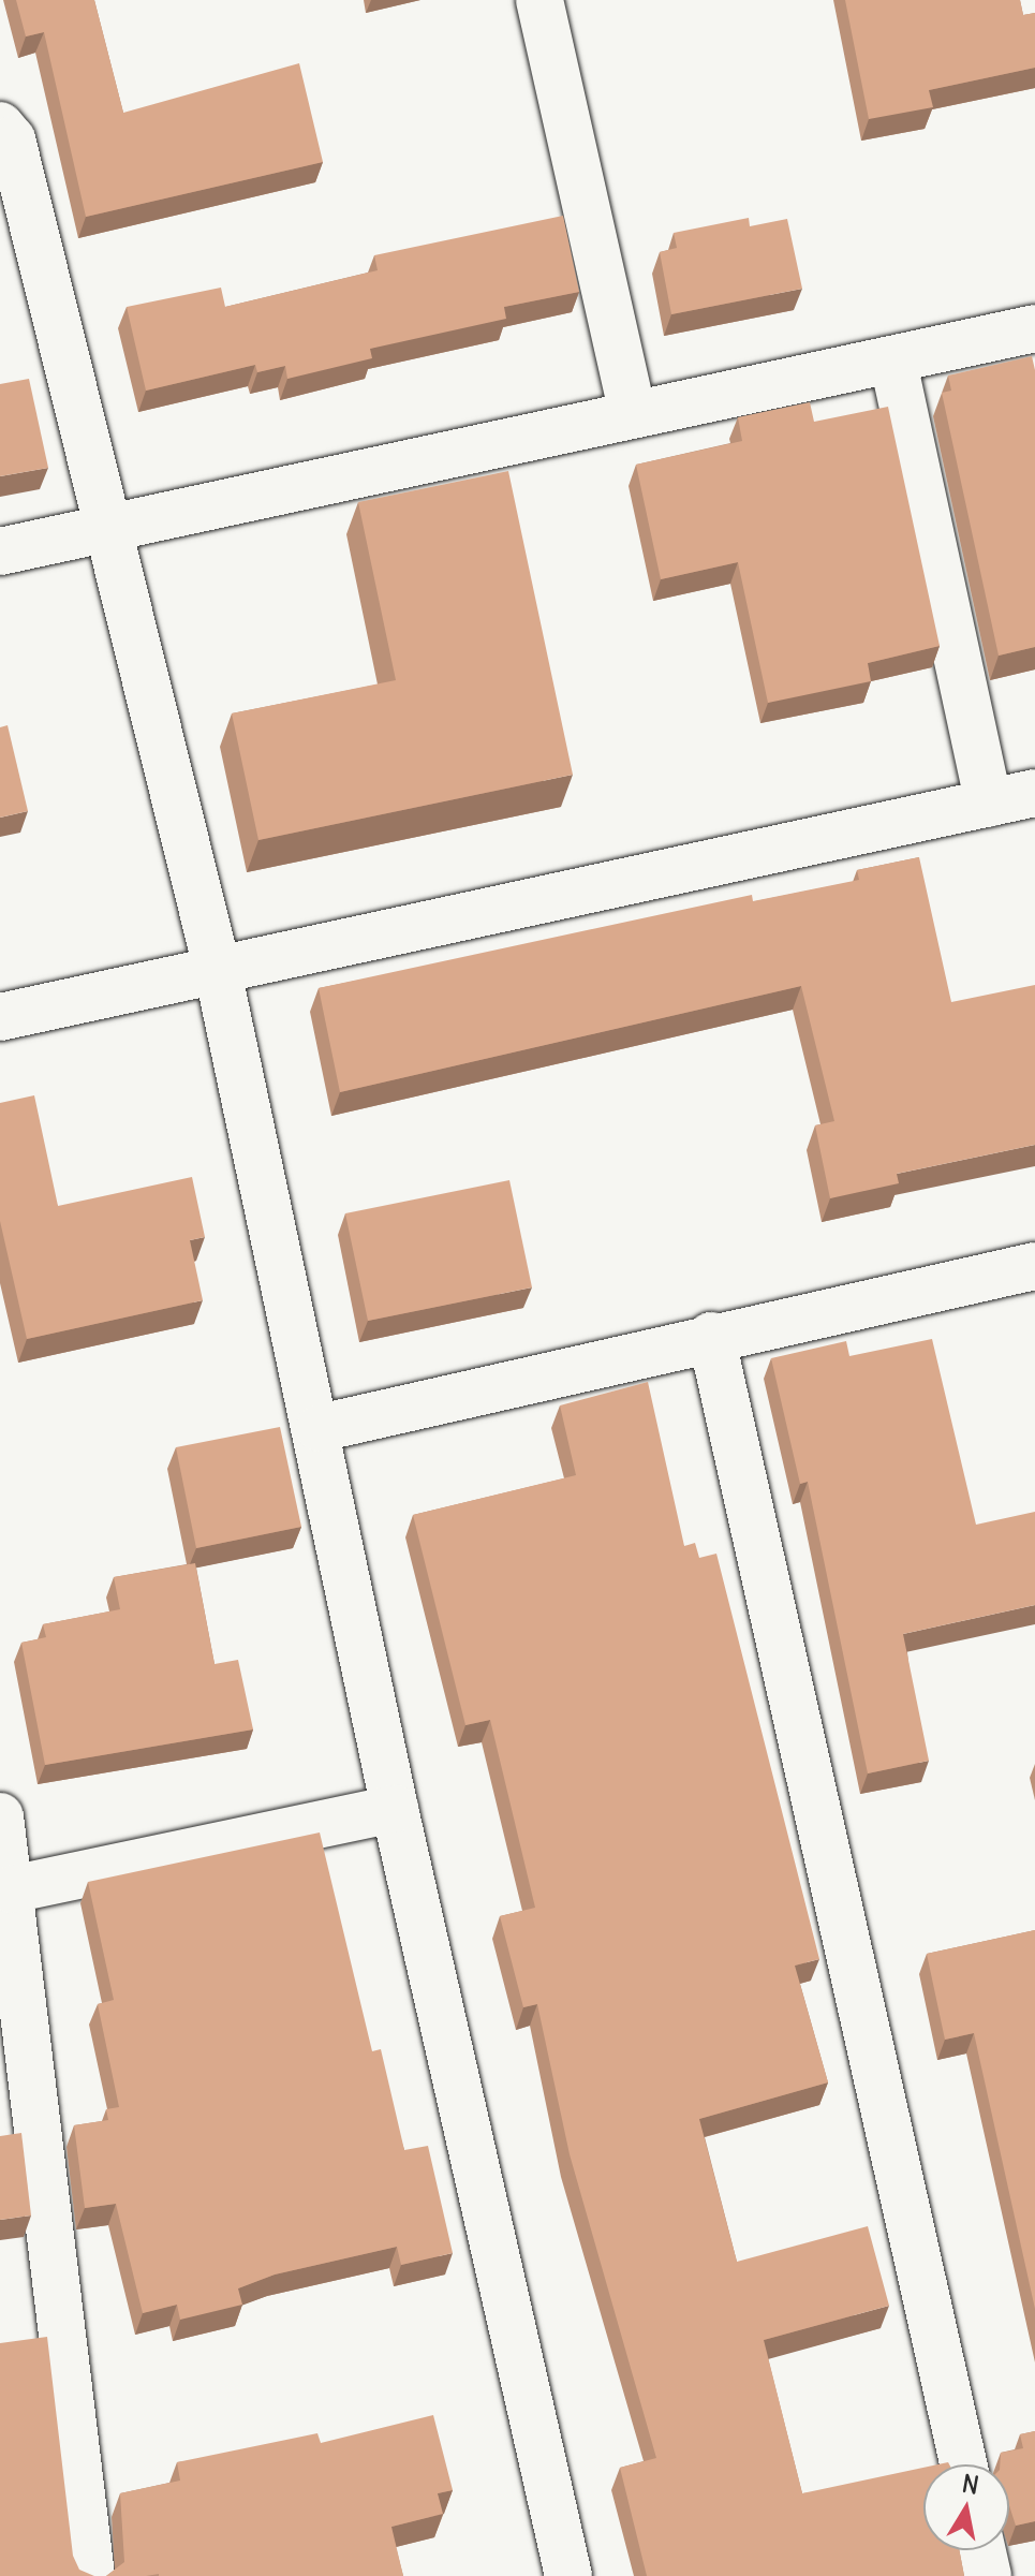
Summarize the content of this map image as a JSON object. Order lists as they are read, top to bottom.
{
  "north": "top"
}
